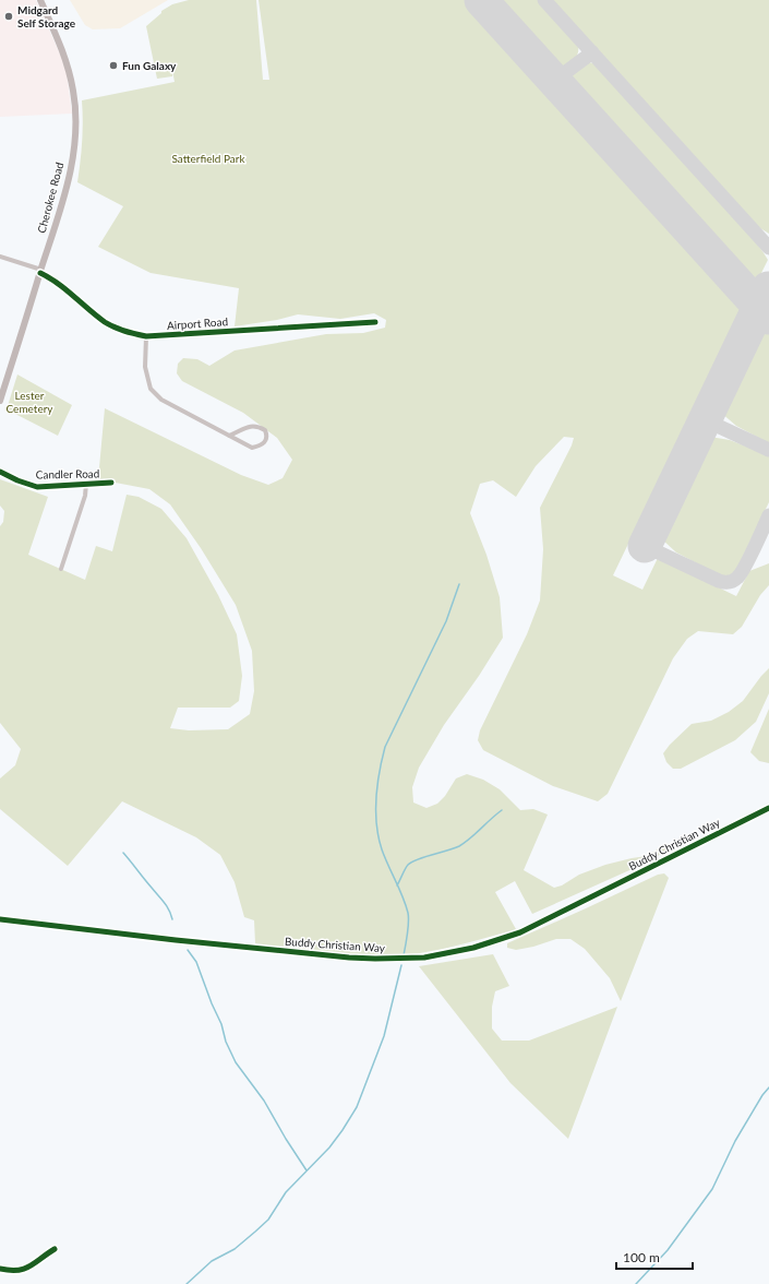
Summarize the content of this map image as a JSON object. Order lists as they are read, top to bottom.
{
  "streets": {
    "street": [
      "Cherokee Road",
      "Airport Road",
      "Candler Road",
      "Buddy Christian Way"
    ]
  },
  "crossings": [
    ["Cherokee Road", "Airport Road"]
  ],
  "parks": ["Satterfield Park", "Lester Cemetery"],
  "places": ["Midgard Self Storage", "Fun Galaxy"],
  "scale_bar": "100 m"
}
